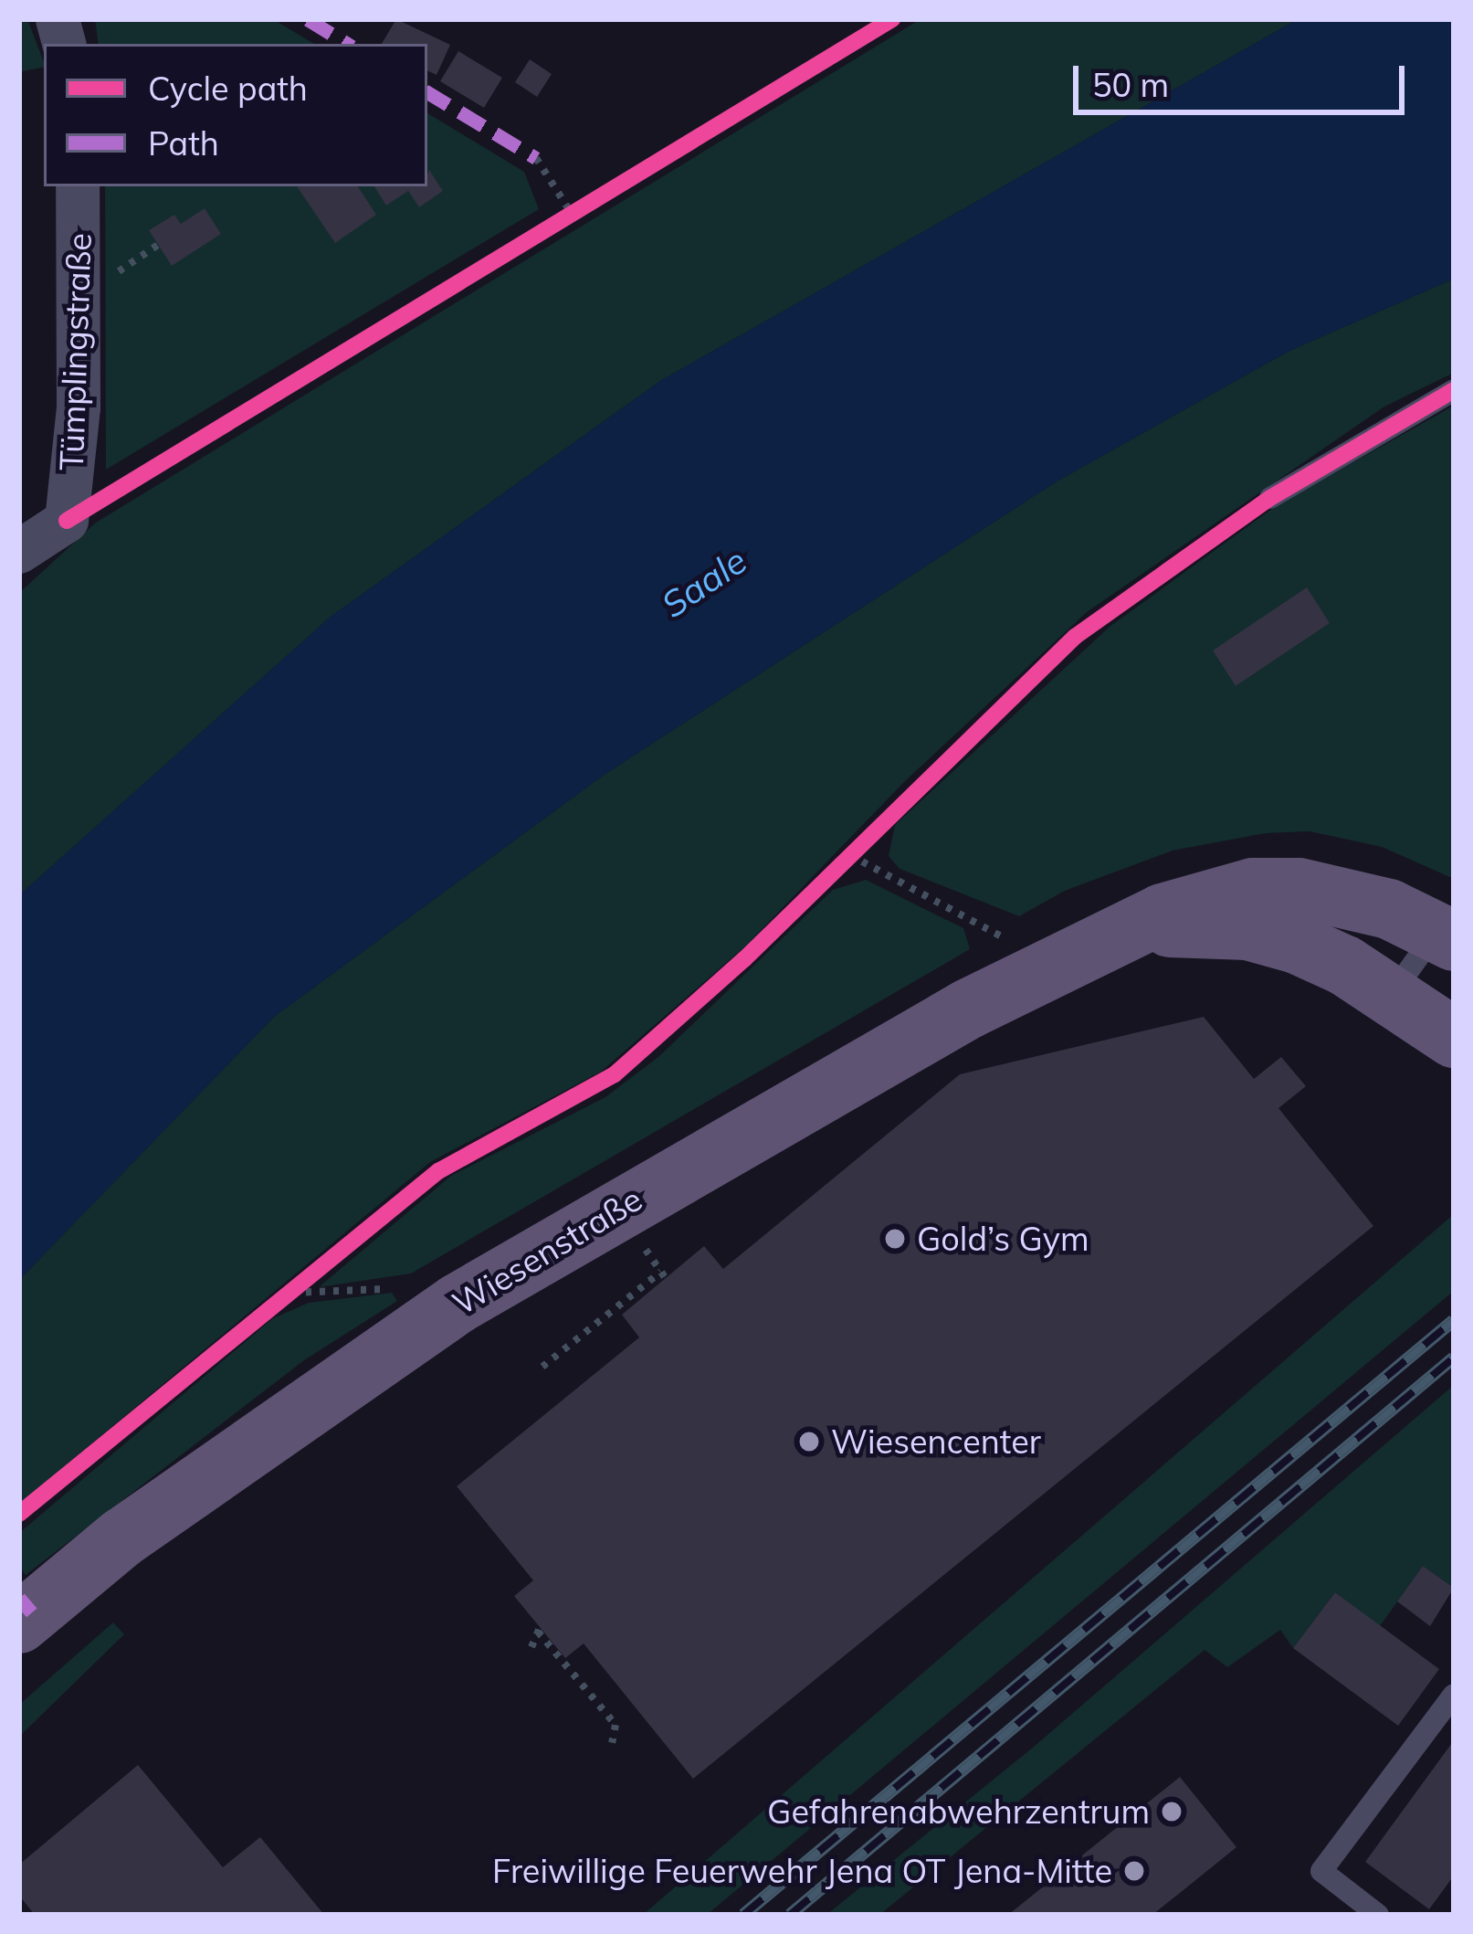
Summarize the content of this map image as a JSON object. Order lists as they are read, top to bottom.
{
  "streets": {
    "main road": ["Wiesenstraße"],
    "street": ["Tümplingstraße"]
  },
  "water": ["Saale"],
  "places": [
    "Gold’s Gym",
    "Wiesencenter",
    "Gefahrenabwehrzentrum",
    "Freiwillige Feuerwehr Jena OT Jena-Mitte"
  ],
  "legend": ["Cycle path", "Path"],
  "scale_bar": "50 m"
}
